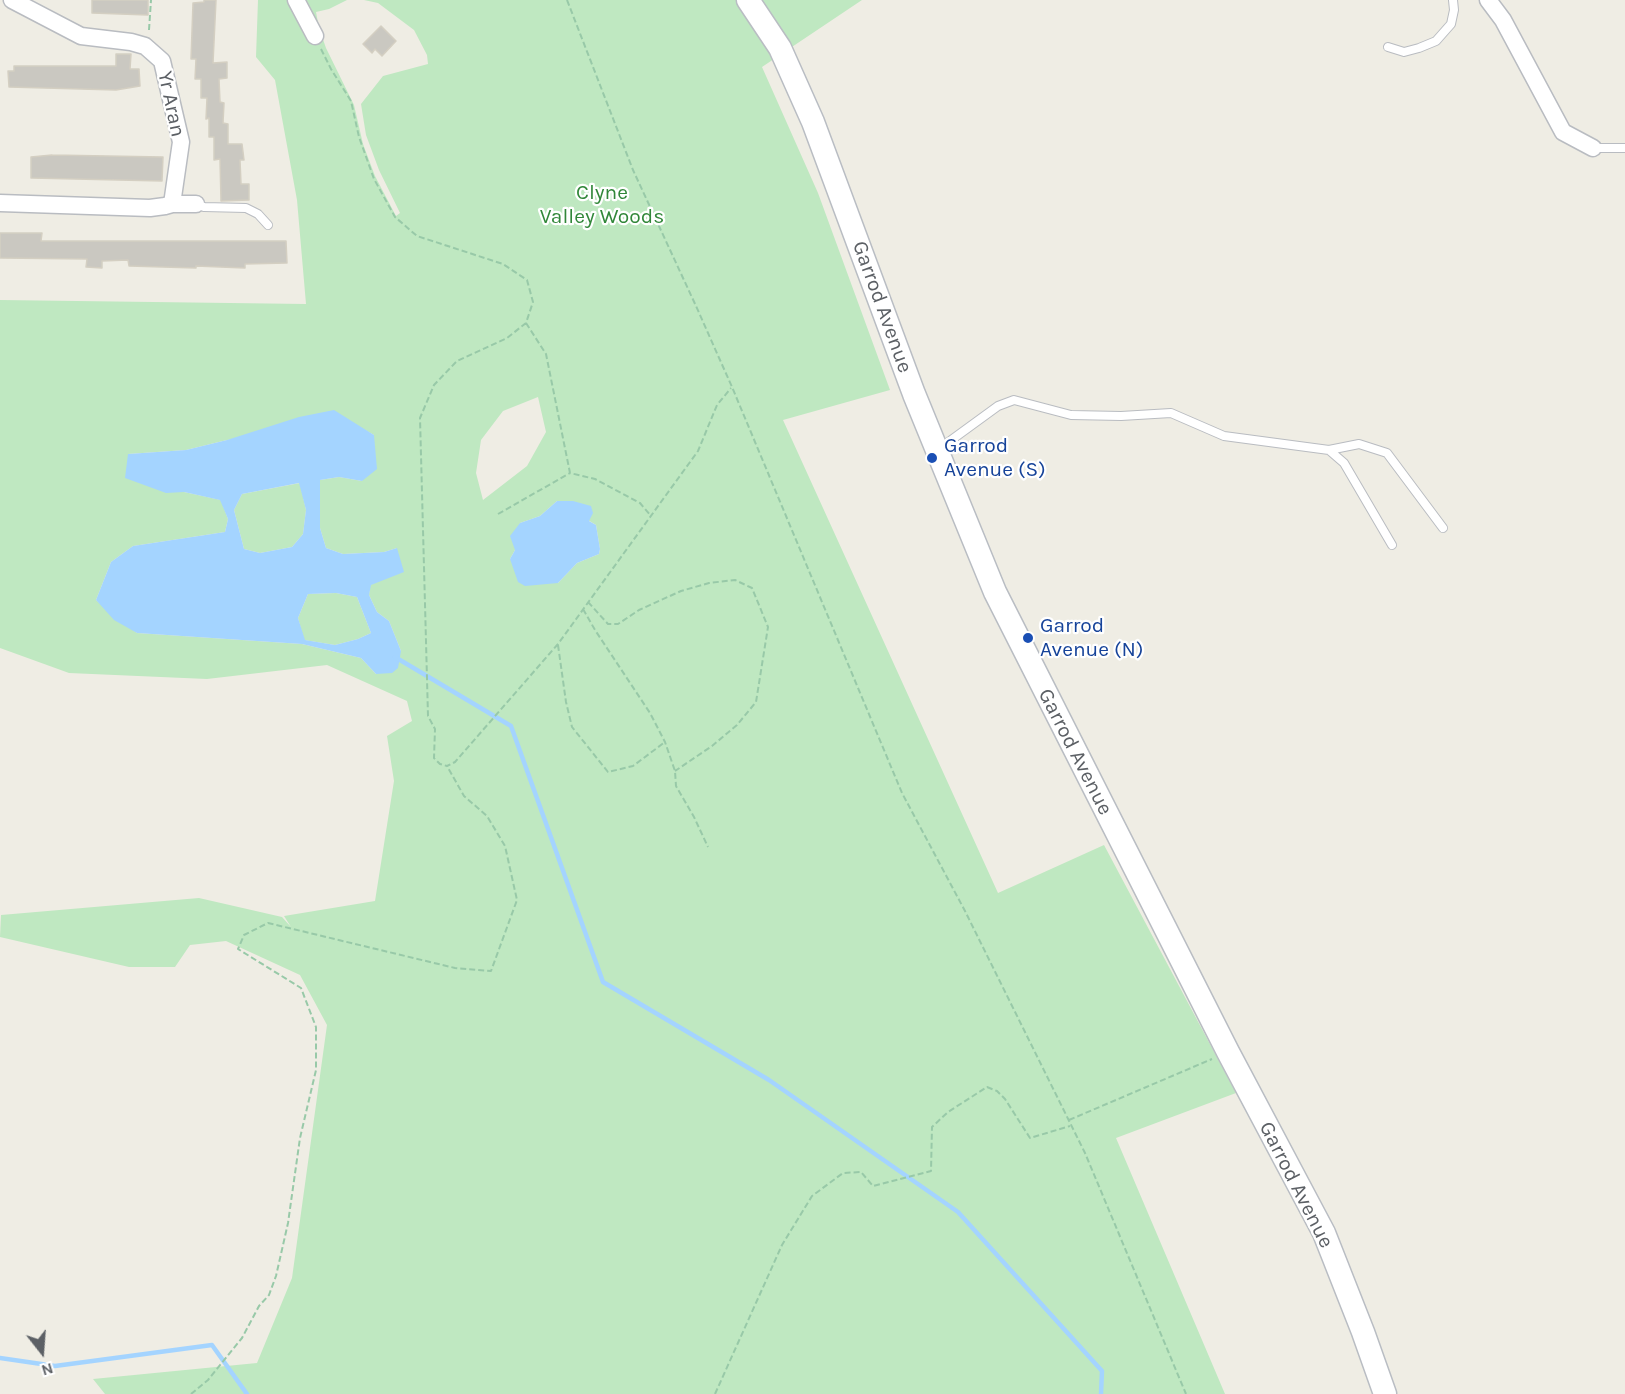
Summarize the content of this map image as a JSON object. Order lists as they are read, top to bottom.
{
  "streets": {
    "main road": ["Garrod Avenue"],
    "street": ["Yr Aran"]
  },
  "parks": ["Clyne Valley Woods"],
  "places": ["Garrod Avenue (S)", "Garrod Avenue (N)"],
  "north": "bottom"
}
